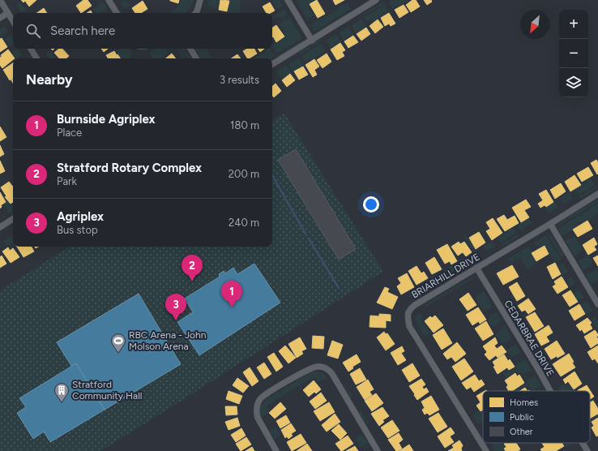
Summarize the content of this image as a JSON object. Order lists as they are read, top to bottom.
{
  "streets": {
    "street": ["BRIARHILL DRIVE", "CEDARBRAE DRIVE"]
  },
  "crossings": [
    ["BRIARHILL DRIVE", "CEDARBRAE DRIVE"]
  ],
  "places": {
    "sports": ["RBC Arena - John Molson Arena"],
    "building": ["Stratford Community Hall"]
  },
  "legend": ["Homes", "Public", "Other"],
  "north": "bottom left",
  "page": {
    "map_buttons": ["+", "−"],
    "search": "Search here",
    "heading": ["Nearby", "3 results"],
    "list": [
      {
        "mark": "1",
        "name": "Burnside Agriplex",
        "note": "Place",
        "value": "180 m"
      },
      {
        "mark": "2",
        "name": "Stratford Rotary Complex",
        "note": "Park",
        "value": "200 m"
      },
      {
        "mark": "3",
        "name": "Agriplex",
        "note": "Bus stop",
        "value": "240 m"
      }
    ],
    "pins": ["2", "1", "3"]
  }
}
